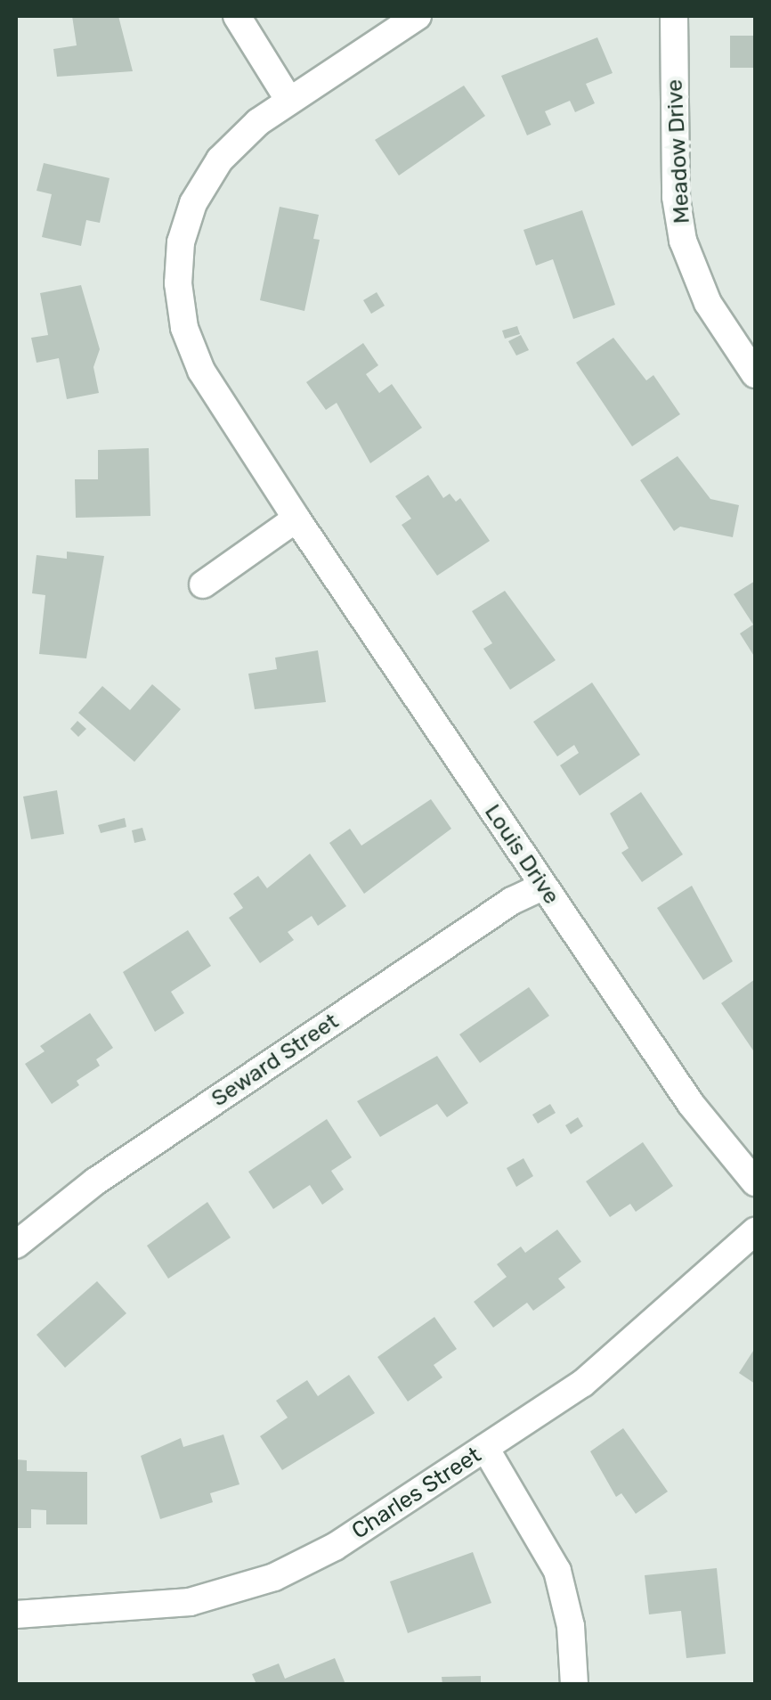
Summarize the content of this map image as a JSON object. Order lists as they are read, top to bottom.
{
  "streets": {
    "street": [
      "Meadow Drive",
      "Louis Drive",
      "Seward Street",
      "Charles Street"
    ]
  },
  "crossings": [
    ["Louis Drive", "Seward Street"]
  ]
}
